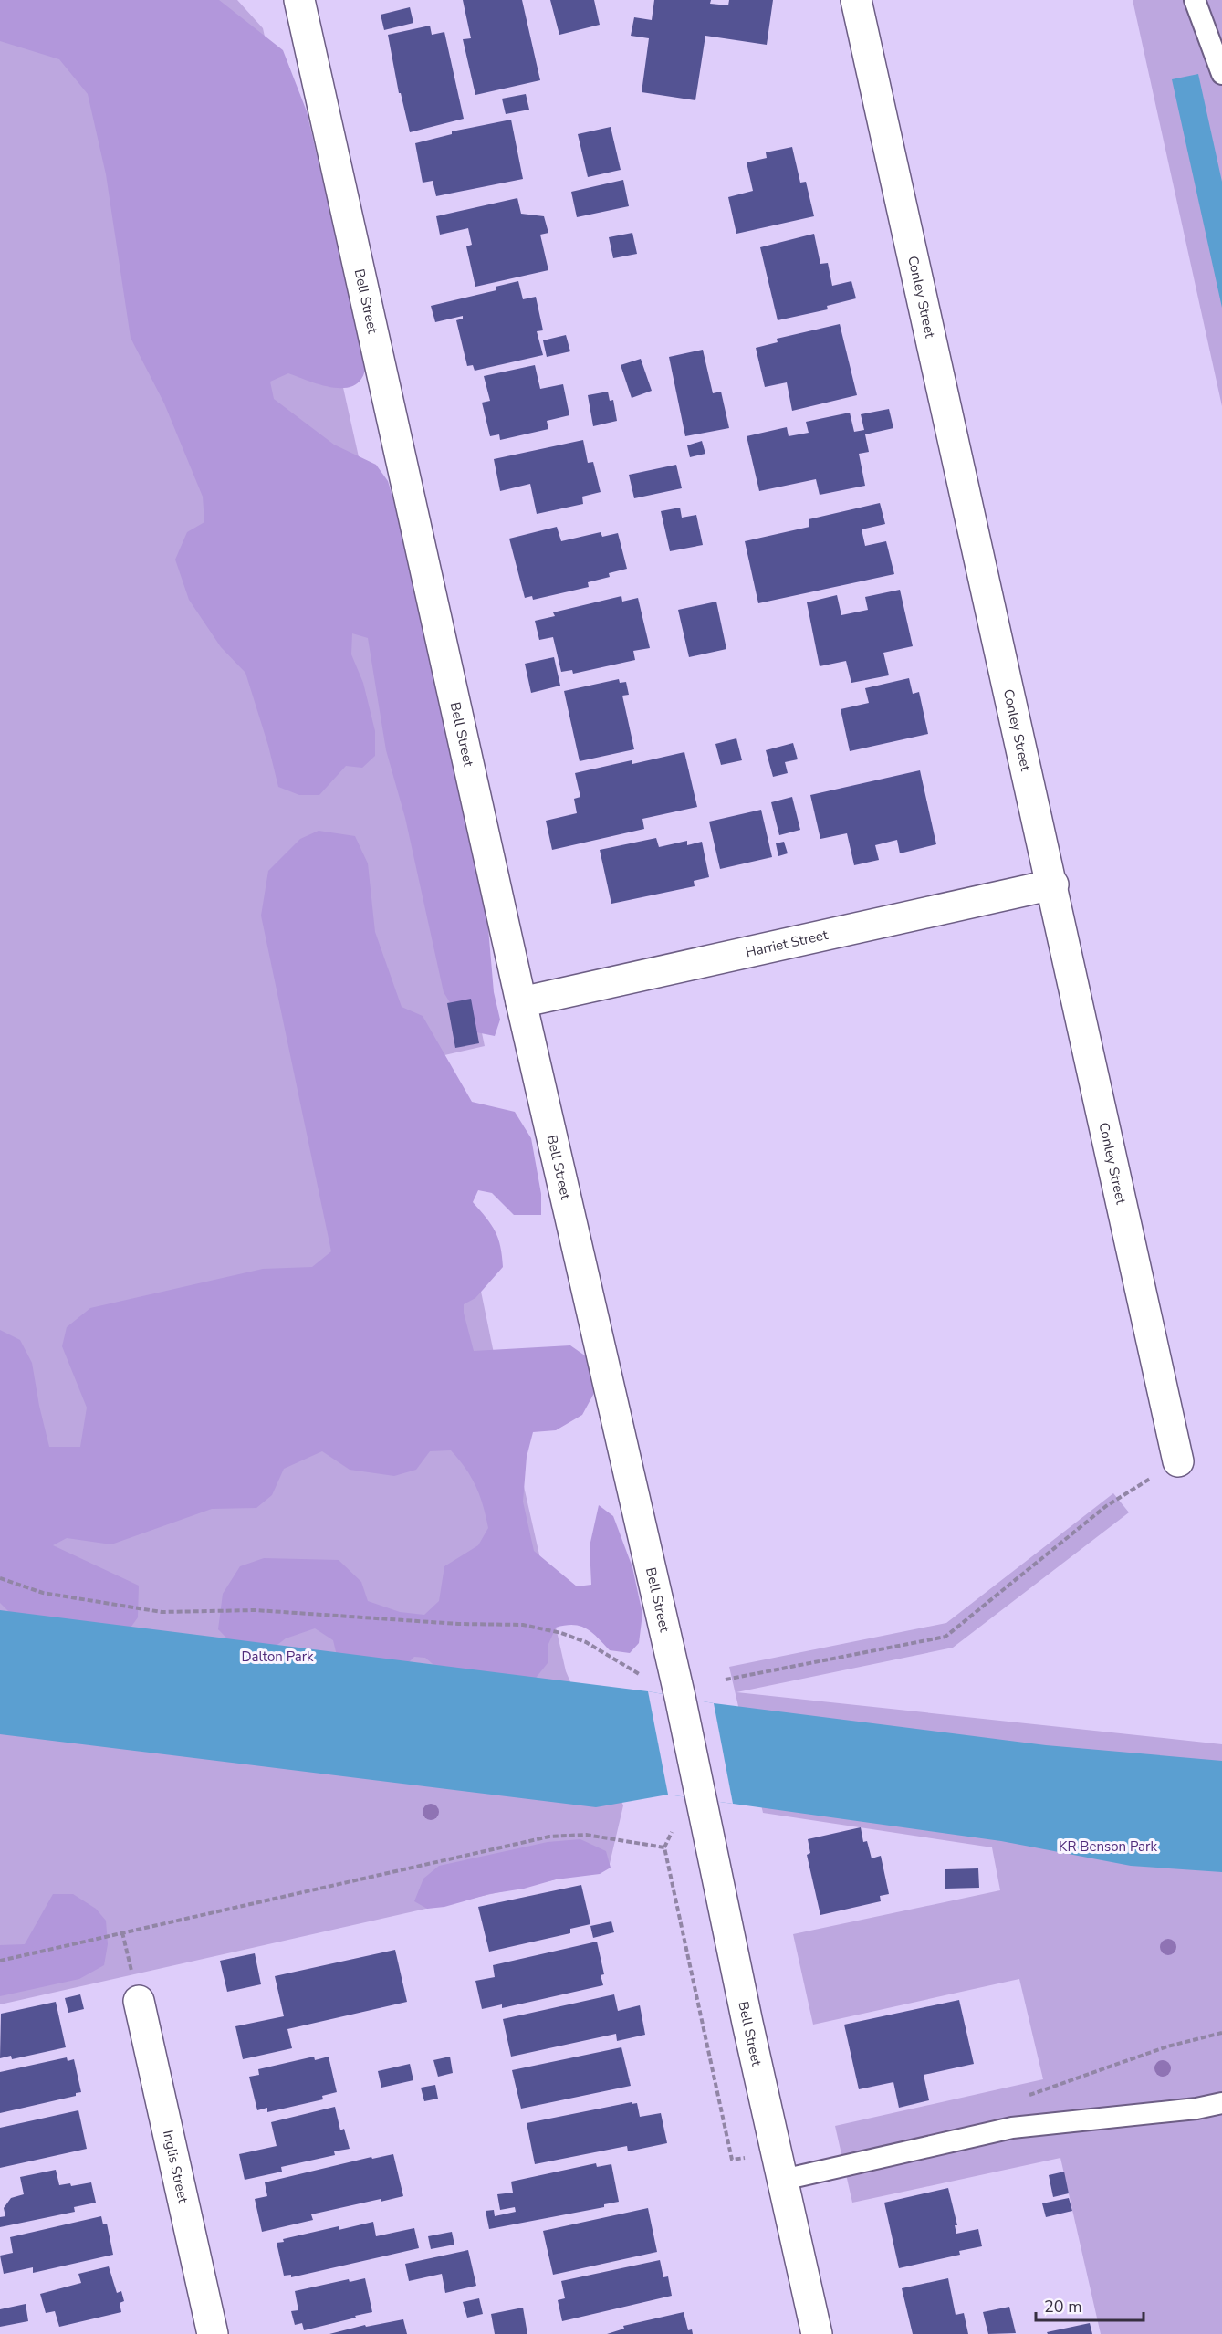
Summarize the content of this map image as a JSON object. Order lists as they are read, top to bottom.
{
  "streets": {
    "street": [
      "Conley Street",
      "Bell Street",
      "Harriet Street",
      "Inglis Street"
    ]
  },
  "crossings": [
    ["Conley Street", "Harriet Street"],
    ["Bell Street", "Harriet Street"]
  ],
  "parks": ["Dalton Park", "KR Benson Park"],
  "scale_bar": "20 m"
}
